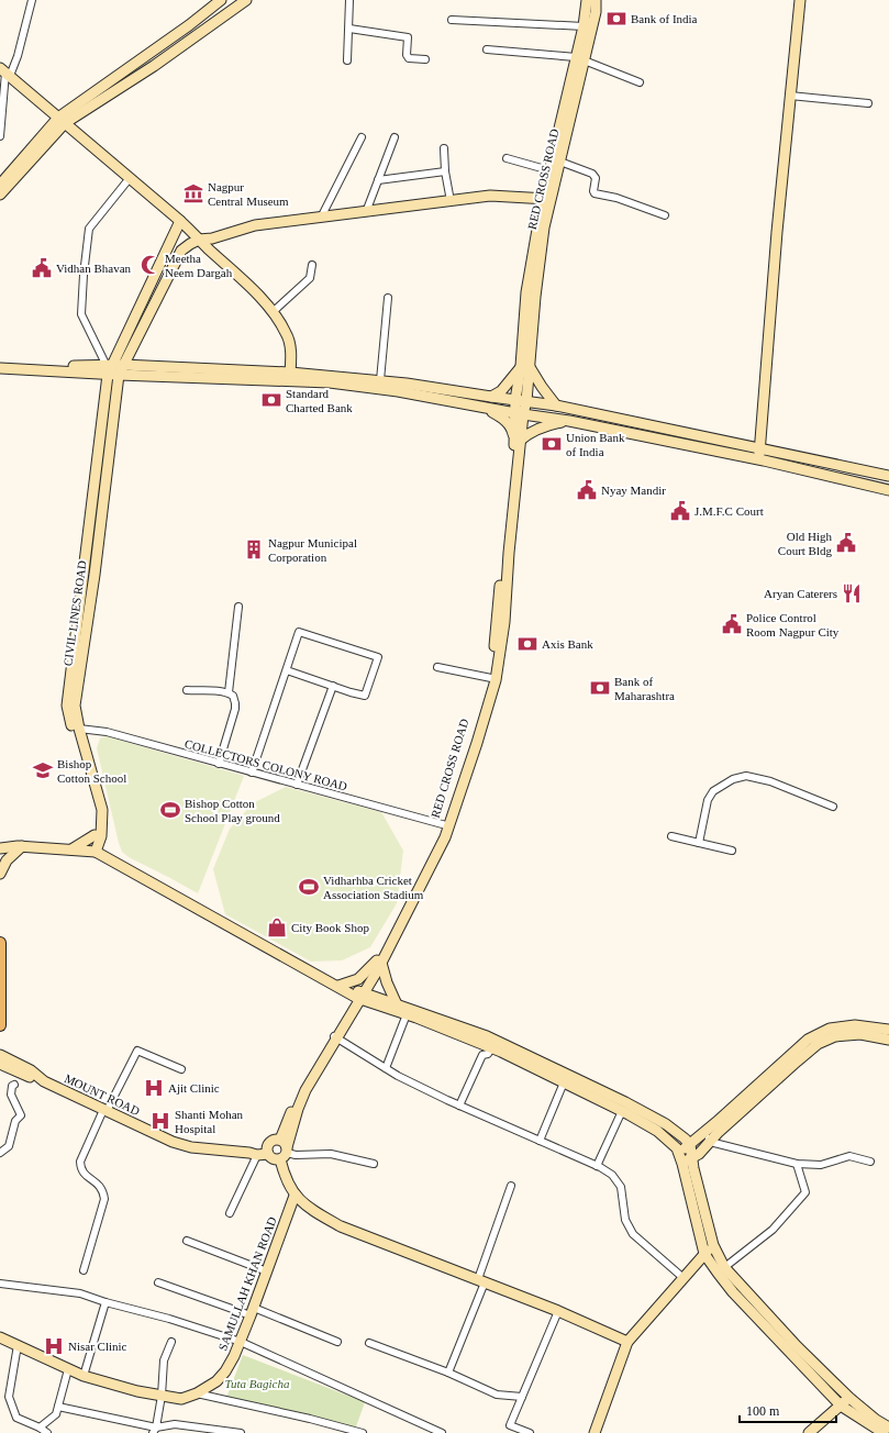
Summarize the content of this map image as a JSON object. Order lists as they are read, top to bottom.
{
  "streets": {
    "street": [
      "RED CROSS ROAD",
      "CIVIL LINES ROAD",
      "COLLECTORS COLONY ROAD",
      "MOUNT ROAD",
      "SAMULLAH KHAN ROAD"
    ]
  },
  "crossings": [
    ["RED CROSS ROAD", "COLLECTORS COLONY ROAD"],
    ["CIVIL LINES ROAD", "COLLECTORS COLONY ROAD"]
  ],
  "parks": ["Tuta Bagicha"],
  "places": {
    "bank": [
      "Bank of India",
      "Standard Charted Bank",
      "Union Bank of India",
      "Axis Bank",
      "Bank of Maharashtra"
    ],
    "museum": ["Nagpur Central Museum"],
    "mosque": ["Meetha Neem Dargah"],
    "public building": [
      "Vidhan Bhavan",
      "Nyay Mandir",
      "J.M.F.C Court",
      "Old High Court Bldg",
      "Police Control Room Nagpur City"
    ],
    "building": ["Nagpur Municipal Corporation"],
    "restaurant": ["Aryan Caterers"],
    "school or university": ["Bishop Cotton School"],
    "sports": ["Bishop Cotton School Play ground", "Vidharhba Cricket Association Stadium"],
    "shop": ["City Book Shop"],
    "hospital": ["Ajit Clinic", "Shanti Mohan Hospital", "Nisar Clinic"]
  },
  "scale_bar": "100 m"
}
